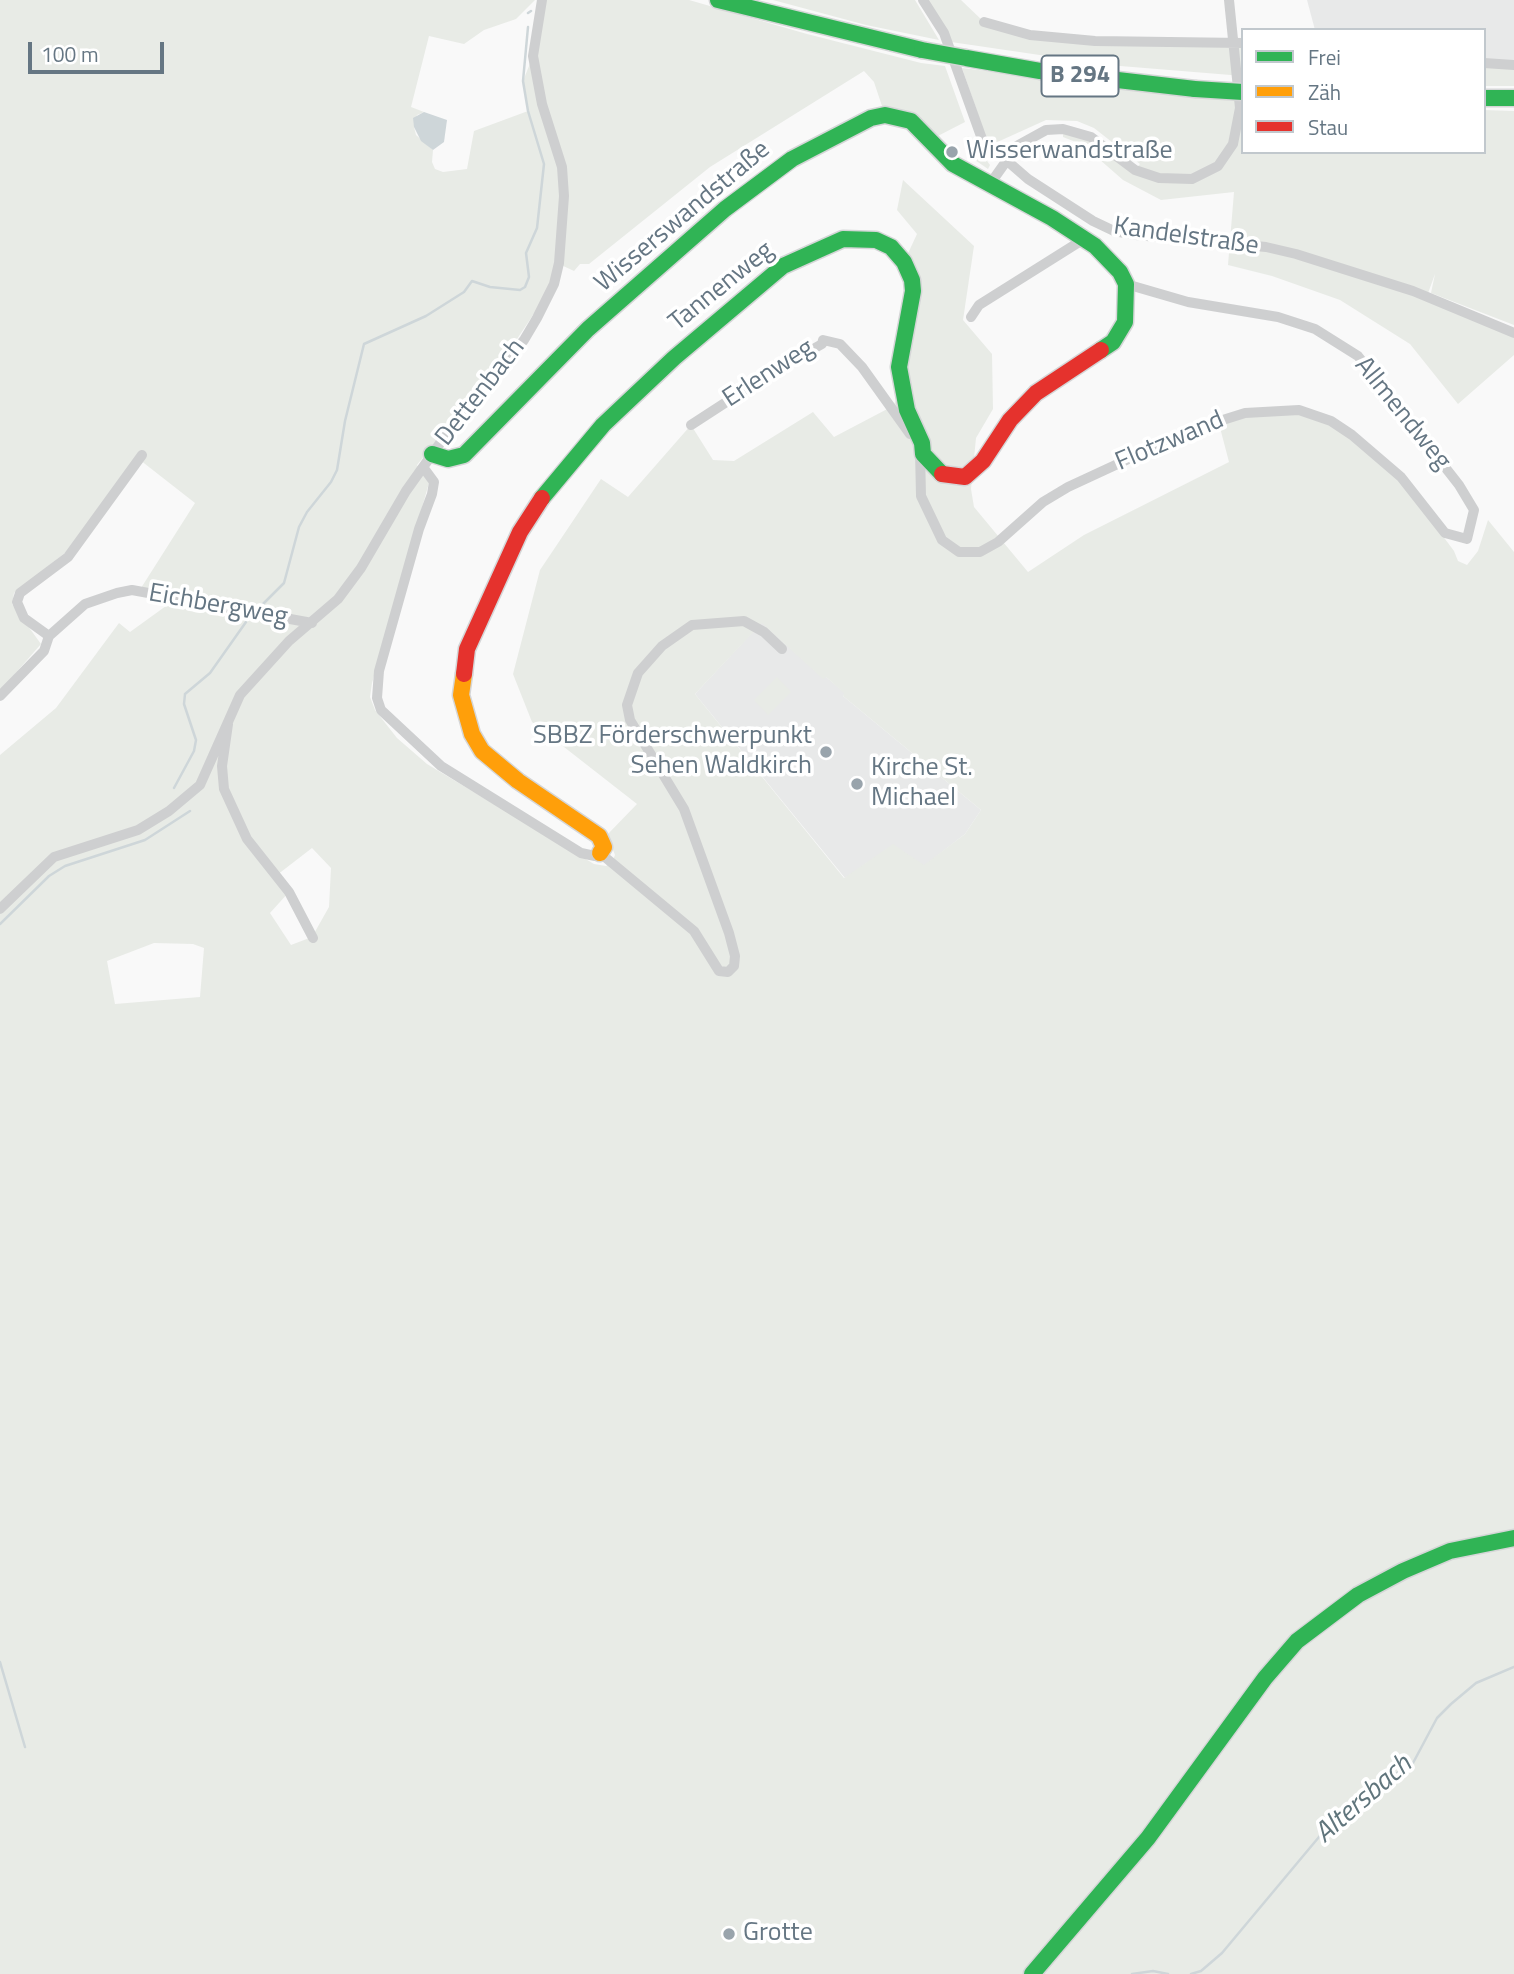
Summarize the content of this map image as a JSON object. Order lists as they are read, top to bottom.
{
  "streets": {
    "main road": ["B 294", "Wisserswandstraße", "Tannenweg"],
    "street": [
      "Kandelstraße",
      "Erlenweg",
      "Dettenbach",
      "Allmendweg",
      "Flotzwand",
      "Eichbergweg"
    ]
  },
  "crossings": [
    ["Wisserswandstraße", "Dettenbach"],
    ["Tannenweg", "Erlenweg"],
    ["Tannenweg", "Flotzwand"],
    ["Erlenweg", "Flotzwand"],
    ["Dettenbach", "Eichbergweg"],
    ["Allmendweg", "Flotzwand"]
  ],
  "water": ["Altersbach"],
  "places": [
    "Wisserwandstraße",
    "SBBZ Förderschwerpunkt Sehen Waldkirch",
    "Kirche St. Michael",
    "Grotte"
  ],
  "legend": ["Frei", "Zäh", "Stau"],
  "scale_bar": "100 m"
}
